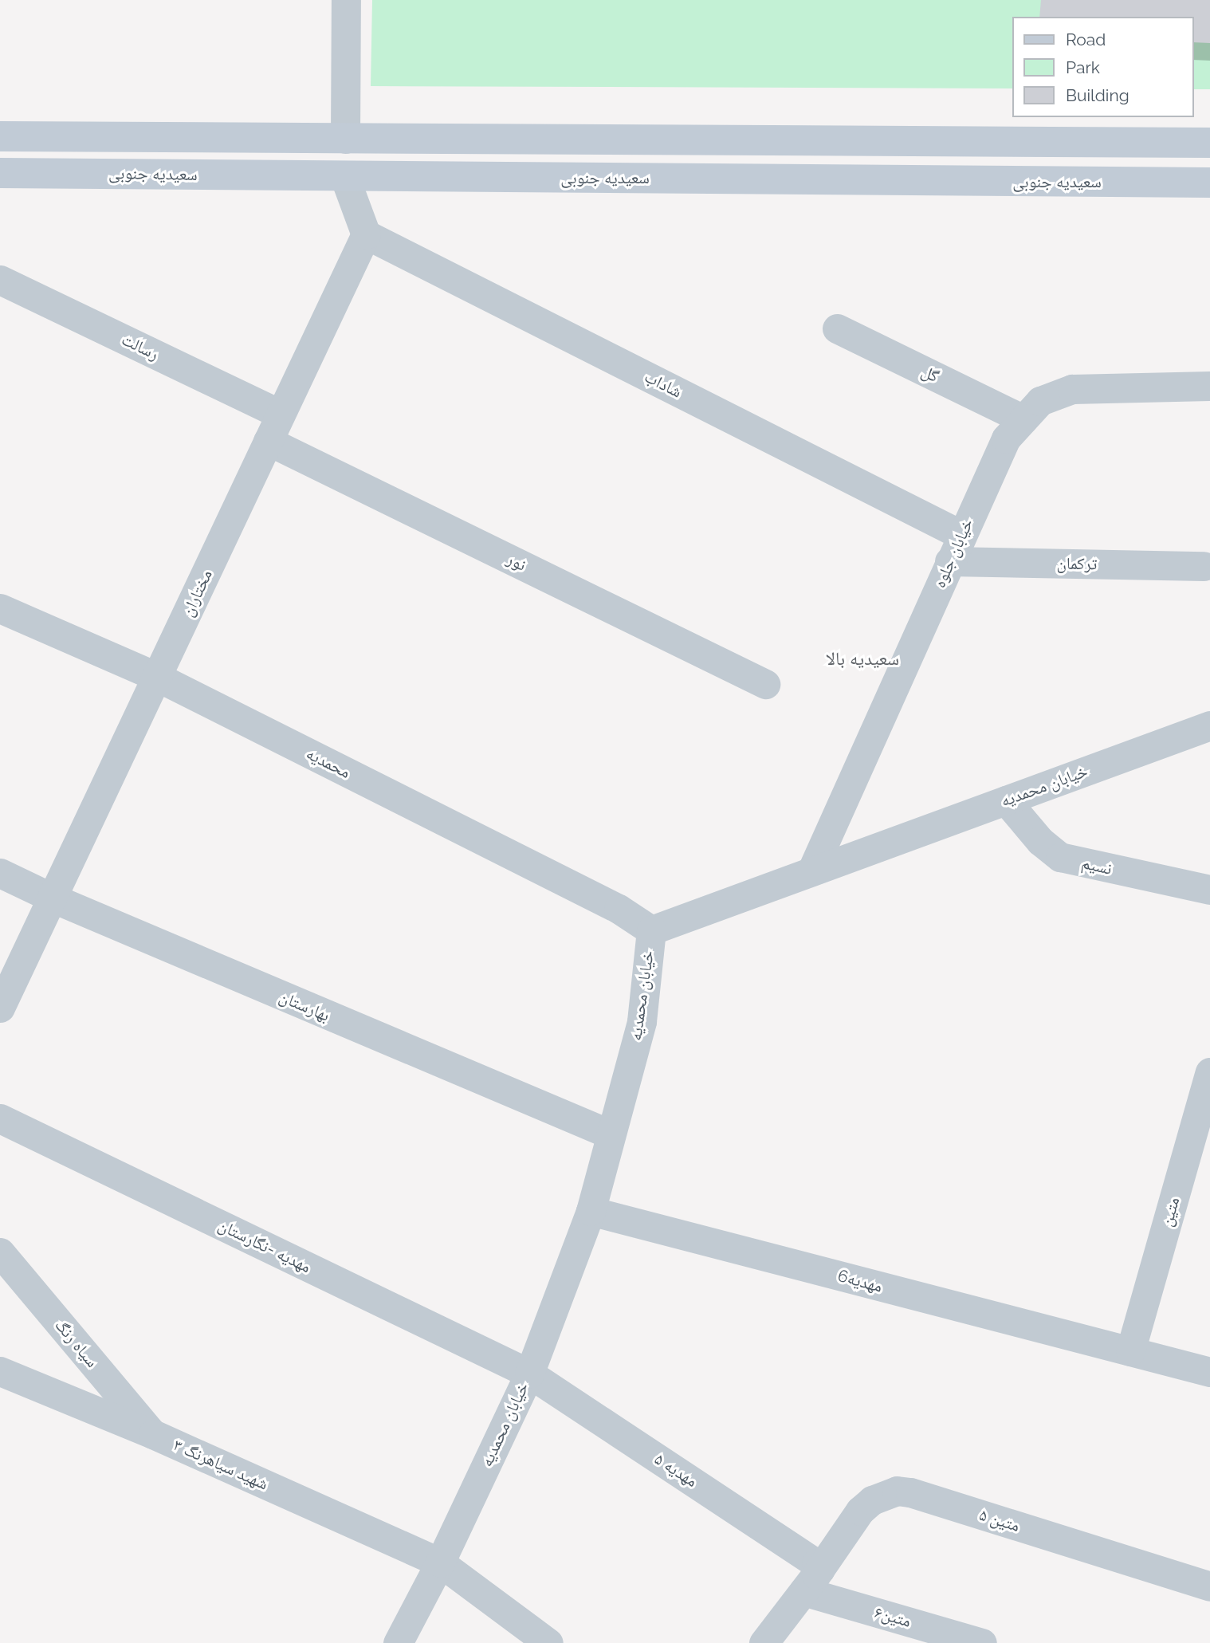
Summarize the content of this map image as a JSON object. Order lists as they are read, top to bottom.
{
  "streets": {
    "main road": ["سعیدیه جنوبی"],
    "street": [
      "رسالت",
      "گل",
      "شاداب",
      "خیابان جلوه",
      "نور",
      "ترکمان",
      "مختاران",
      "محمدیه",
      "خیابان محمدیه",
      "نسیم",
      "بهارستان",
      "متین",
      "مهدیه -نگارستان",
      "مهدیه6",
      "سیاه رنگ",
      "شهید سیاهرنگ ۳",
      "مهدیه ۵",
      "متین ۵",
      "متین۶"
    ]
  },
  "crossings": [
    ["رسالت", "مختاران"],
    ["گل", "خیابان جلوه"],
    ["شاداب", "خیابان جلوه"],
    ["شاداب", "مختاران"],
    ["خیابان جلوه", "ترکمان"],
    ["خیابان جلوه", "خیابان محمدیه"],
    ["نور", "مختاران"],
    ["مختاران", "محمدیه"],
    ["مختاران", "بهارستان"],
    ["محمدیه", "خیابان محمدیه"],
    ["خیابان محمدیه", "نسیم"],
    ["خیابان محمدیه", "بهارستان"],
    ["خیابان محمدیه", "مهدیه -نگارستان"],
    ["خیابان محمدیه", "مهدیه6"],
    ["خیابان محمدیه", "شهید سیاهرنگ ۳"],
    ["خیابان محمدیه", "مهدیه ۵"],
    ["متین", "مهدیه6"],
    ["مهدیه -نگارستان", "مهدیه ۵"],
    ["سیاه رنگ", "شهید سیاهرنگ ۳"],
    ["مهدیه ۵", "متین ۵"],
    ["مهدیه ۵", "متین۶"],
    ["متین ۵", "متین۶"]
  ],
  "districts": ["سعيدیه بالا"],
  "legend": ["Road", "Park", "Building"]
}
